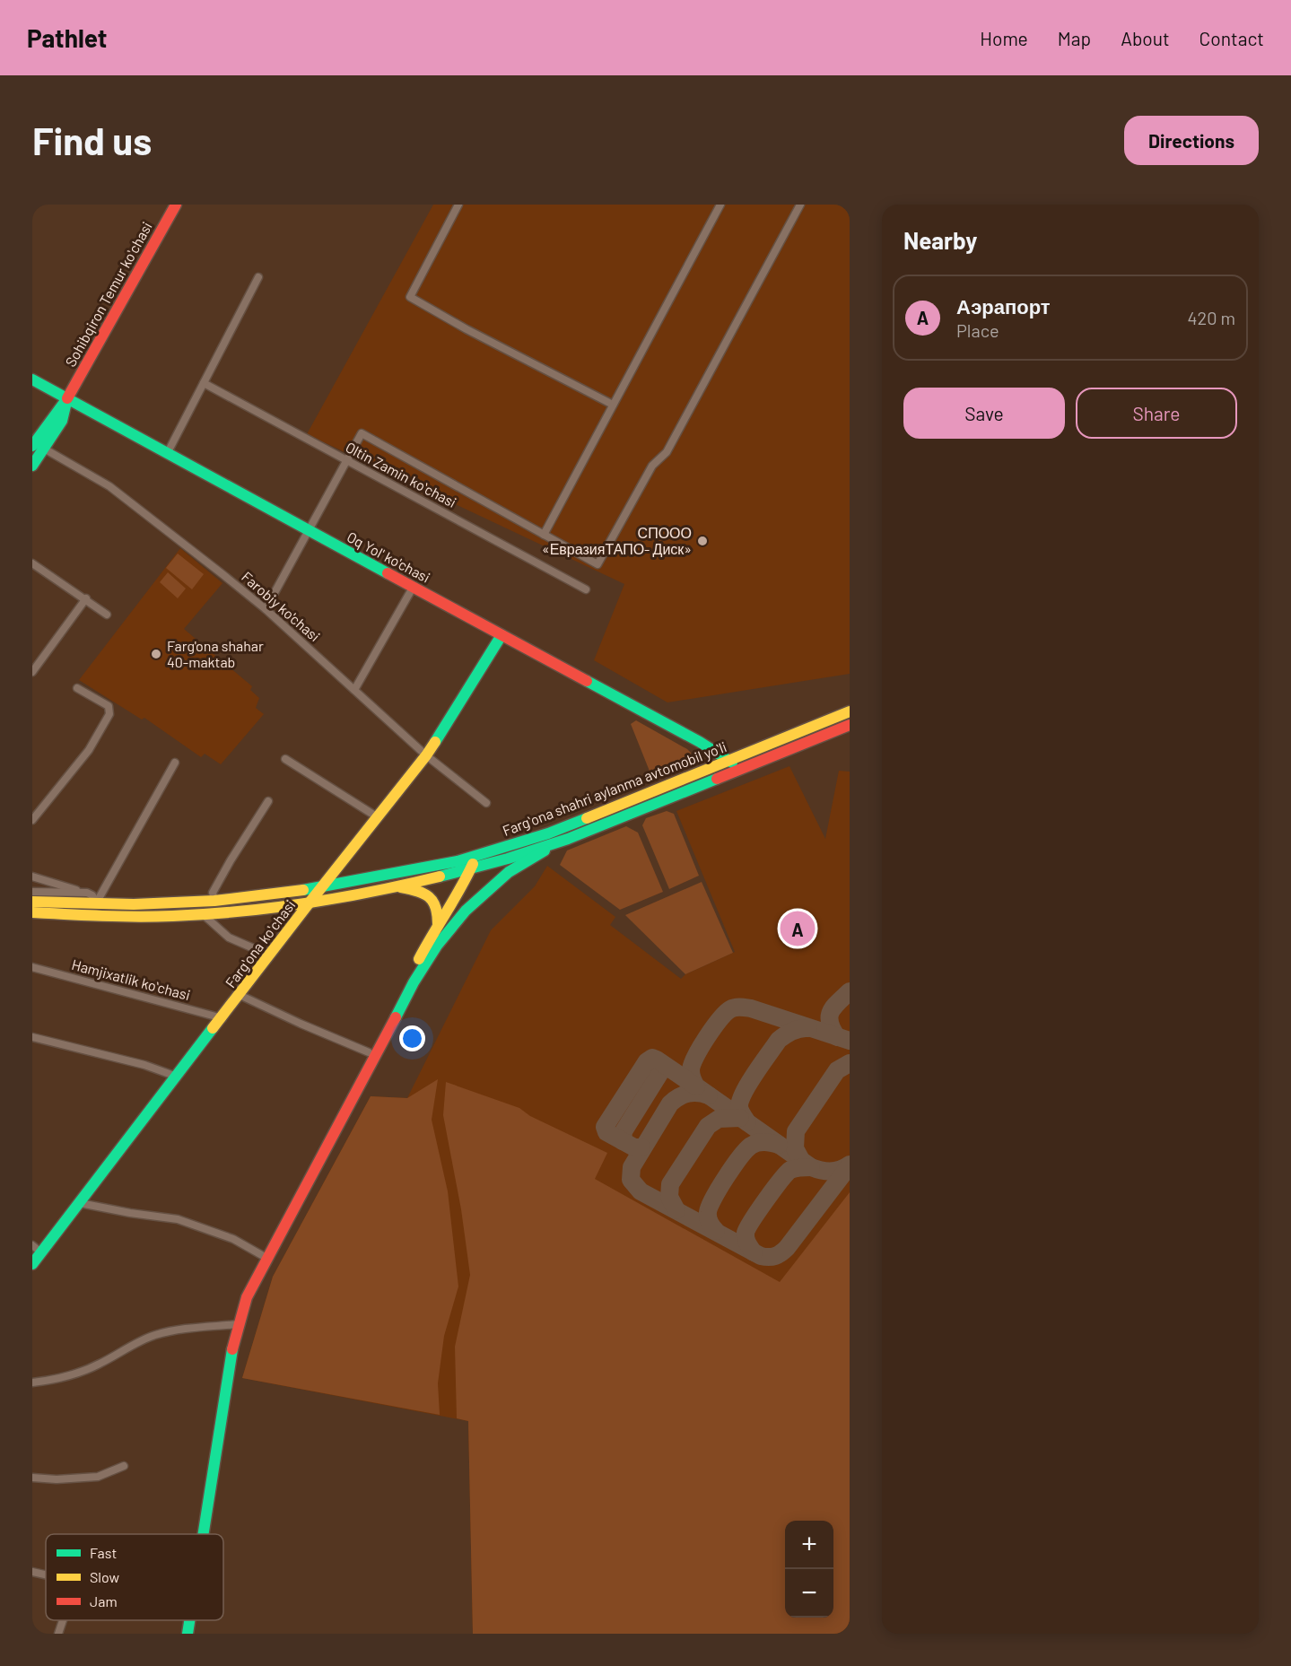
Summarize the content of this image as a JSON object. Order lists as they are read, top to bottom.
{
  "streets": {
    "main road": [
      "Sohibqiron Temur koʻchasi",
      "Oq Yol' ko'chasi",
      "Fargʻona shahri aylanma avtomobil yoʻli",
      "Fargʻona koʻchasi"
    ],
    "street": ["Oltin Zamin koʻchasi", "Farobiy ko'chasi", "Hamjixatlik koʻchasi"]
  },
  "crossings": [
    ["Sohibqiron Temur koʻchasi", "Oq Yol' ko'chasi"],
    ["Sohibqiron Temur koʻchasi", "Farobiy ko'chasi"],
    ["Oq Yol' ko'chasi", "Fargʻona shahri aylanma avtomobil yoʻli"],
    ["Oq Yol' ko'chasi", "Fargʻona koʻchasi"],
    ["Farobiy ko'chasi", "Fargʻona koʻchasi"],
    ["Fargʻona shahri aylanma avtomobil yoʻli", "Fargʻona koʻchasi"],
    ["Fargʻona koʻchasi", "Hamjixatlik koʻchasi"]
  ],
  "places": ["СПООО «ЕвразияТАПО- Диск»", "Farg'ona shahar 40-maktab"],
  "legend": ["Fast", "Slow", "Jam"],
  "page": {
    "header": "Pathlet",
    "nav": [
      "Home",
      "Map",
      "About",
      "Contact"
    ],
    "buttons": [
      "Directions",
      ["Save", "Share"]
    ],
    "title": "Find us",
    "heading": "Nearby",
    "list": [
      {
        "mark": "A",
        "name": "Аэрапорт",
        "note": "Place",
        "value": "420 m"
      }
    ],
    "pins": "A",
    "map_buttons": ["+", "−"]
  }
}
